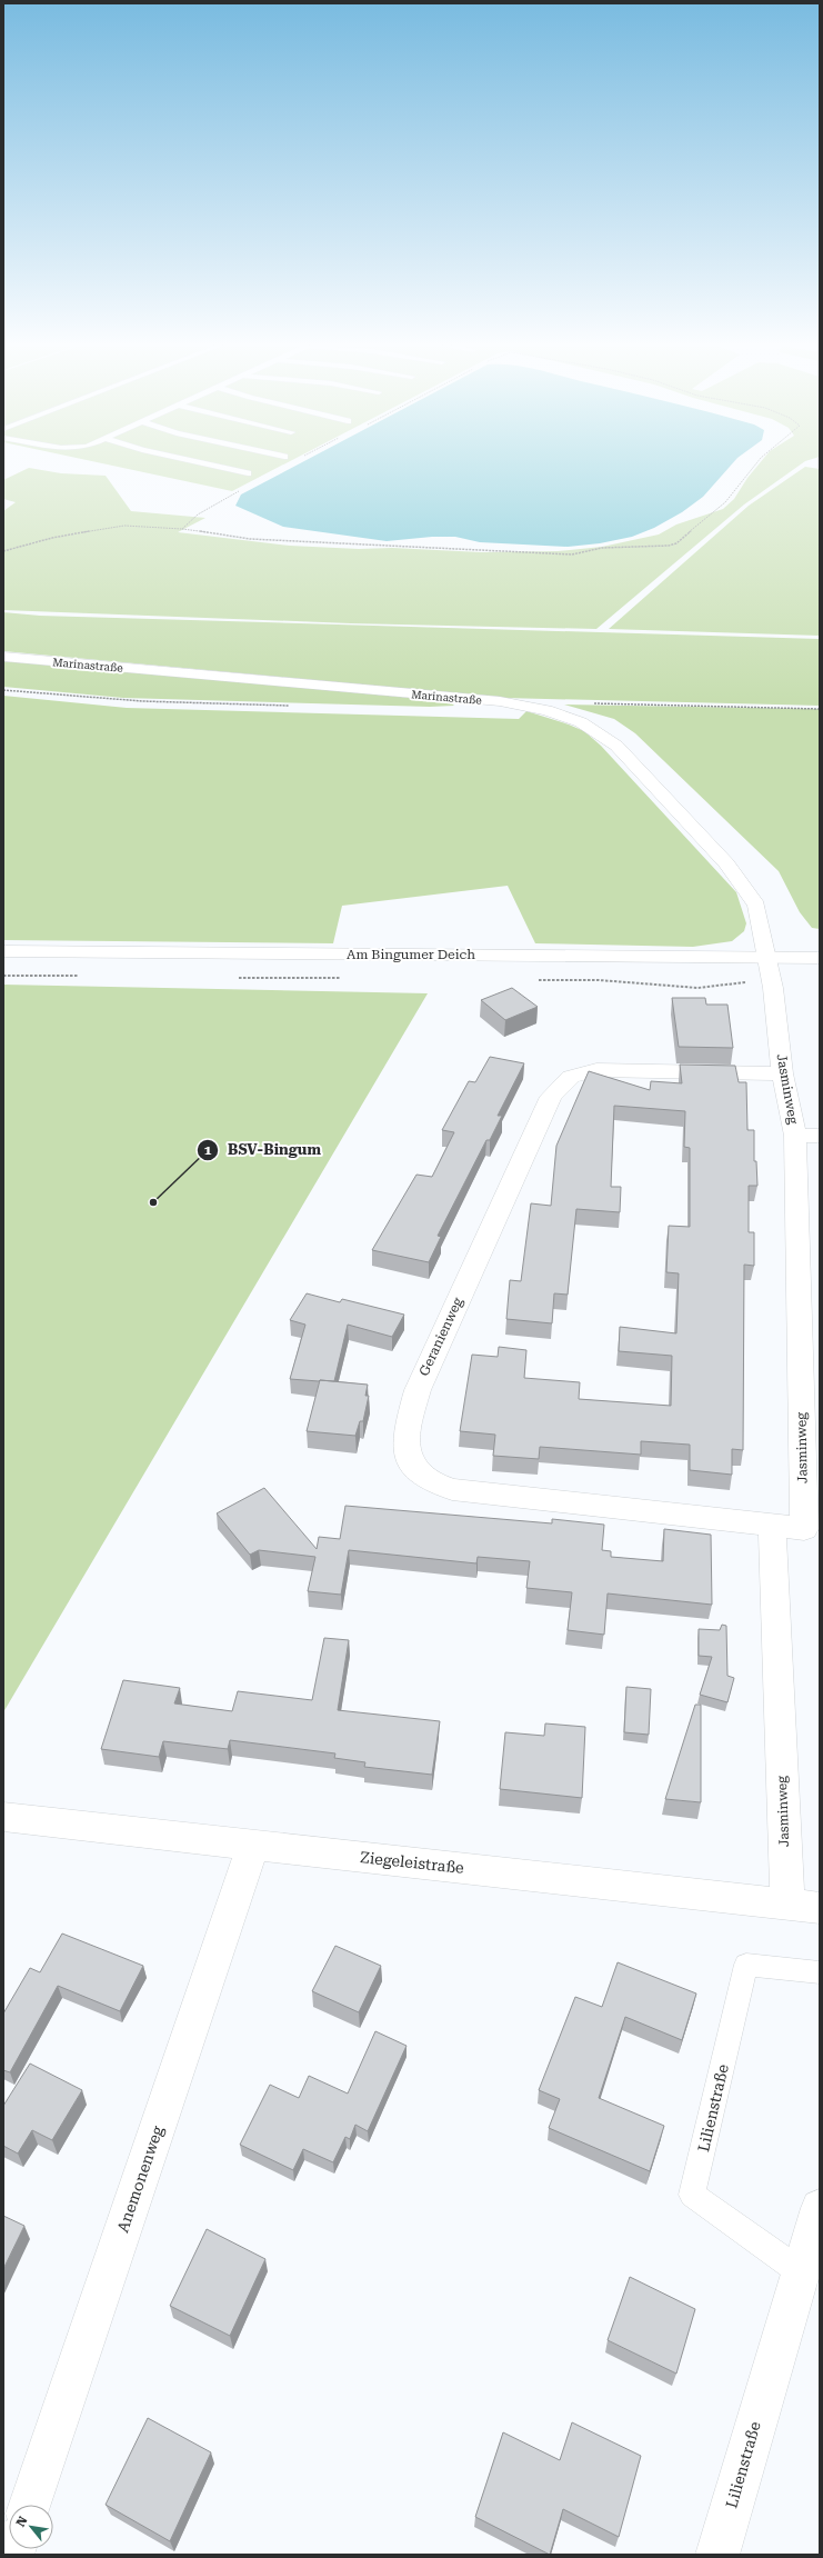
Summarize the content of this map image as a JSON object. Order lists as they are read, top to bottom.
{
  "streets": {
    "street": [
      "Marinastraße",
      "Am Bingumer Deich",
      "Jasminweg",
      "Geranienweg",
      "Ziegeleistraße",
      "Lilienstraße",
      "Anemonenweg"
    ]
  },
  "crossings": [
    ["Marinastraße", "Am Bingumer Deich"],
    ["Marinastraße", "Jasminweg"],
    ["Am Bingumer Deich", "Jasminweg"],
    ["Jasminweg", "Geranienweg"],
    ["Jasminweg", "Ziegeleistraße"],
    ["Ziegeleistraße", "Anemonenweg"]
  ],
  "places": ["BSV-Bingum"],
  "north": "top left"
}
